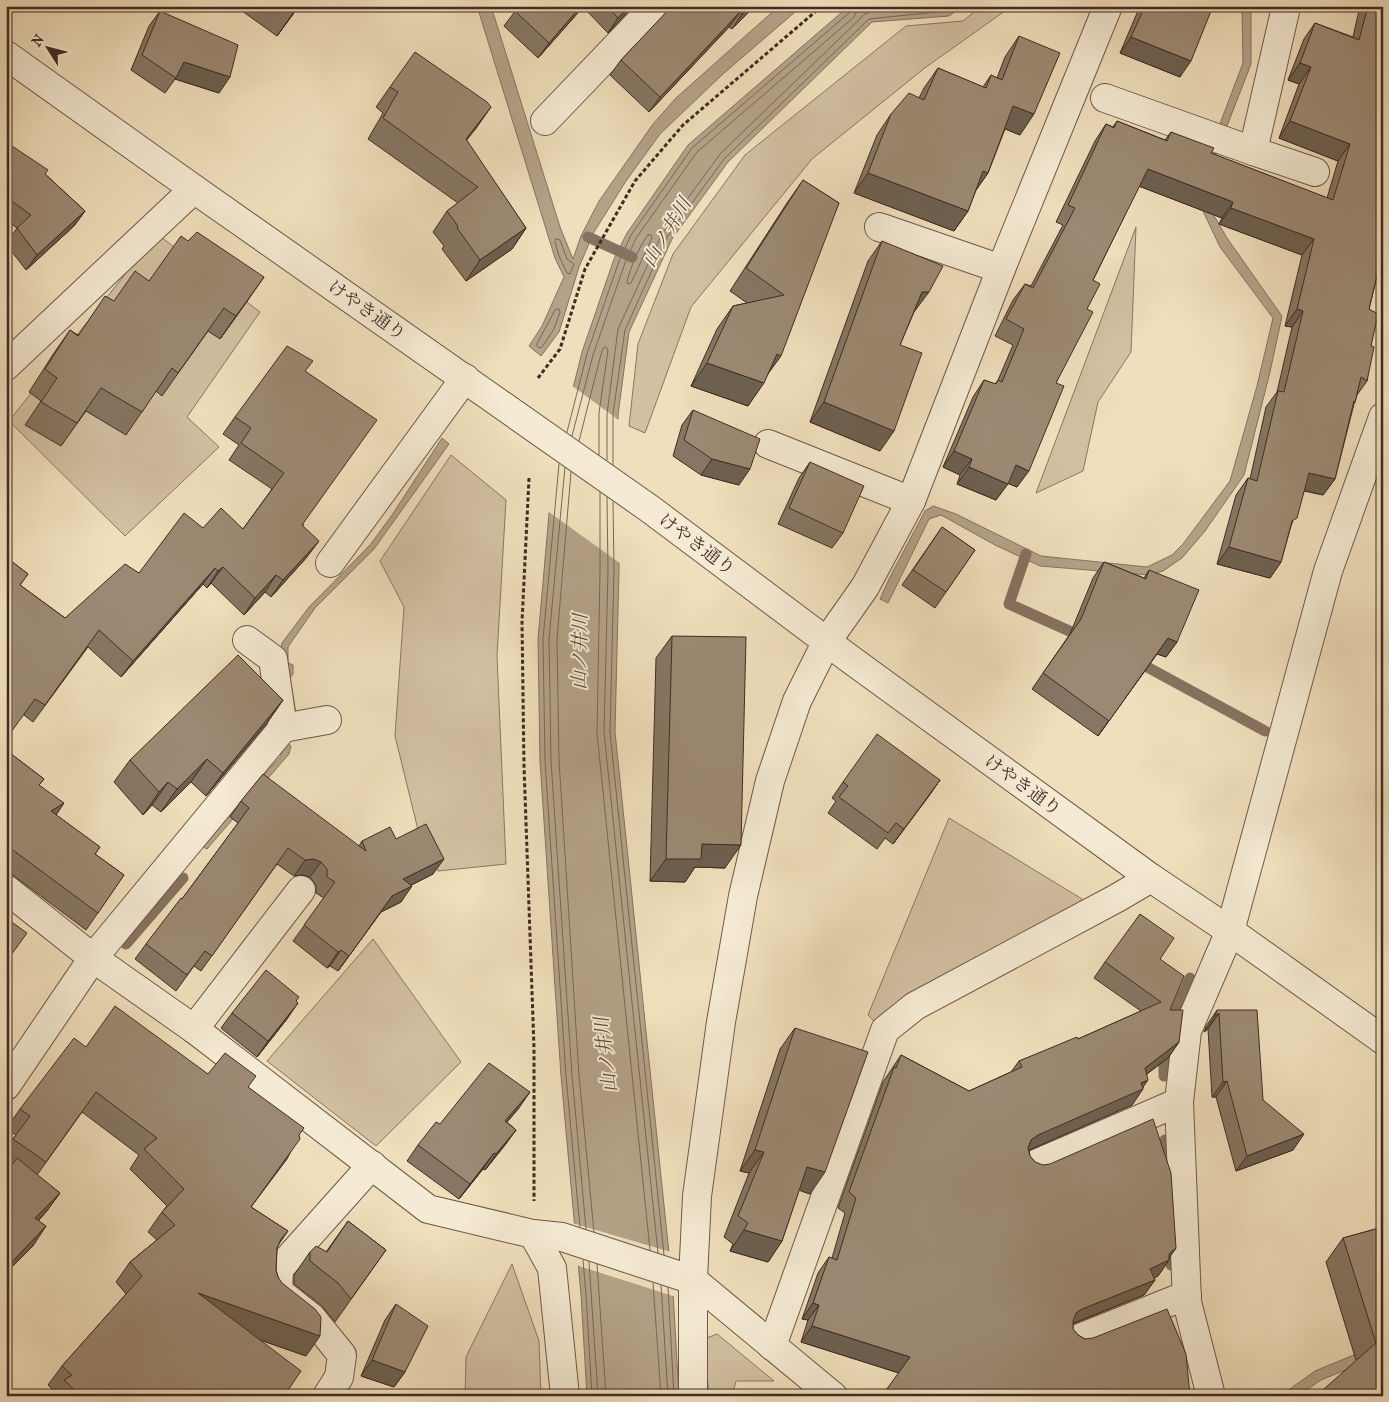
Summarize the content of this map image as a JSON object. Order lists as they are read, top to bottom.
{
  "streets": {
    "street": ["けやき通り"]
  },
  "water": ["山ノ井川"],
  "north": "top left"
}
